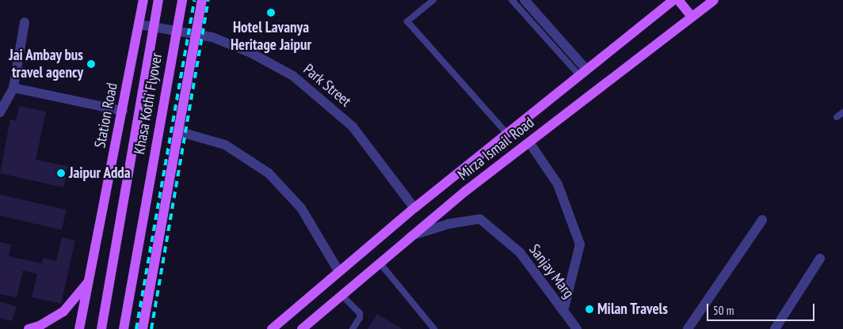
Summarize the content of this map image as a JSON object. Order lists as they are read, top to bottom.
{
  "streets": {
    "main road": ["Khasa Kothi Flyover", "Station Road", "Mirza Ismail Road"],
    "street": ["Park Street", "Sanjay Marg"]
  },
  "crossings": [
    ["Park Street", "Station Road"],
    ["Park Street", "Mirza Ismail Road"],
    ["Mirza Ismail Road", "Sanjay Marg"]
  ],
  "places": [
    "Hotel Lavanya Heritage Jaipur",
    "Jai Ambay bus travel agency",
    "Jaipur Adda",
    "Milan Travels"
  ],
  "scale_bar": "50 m"
}
